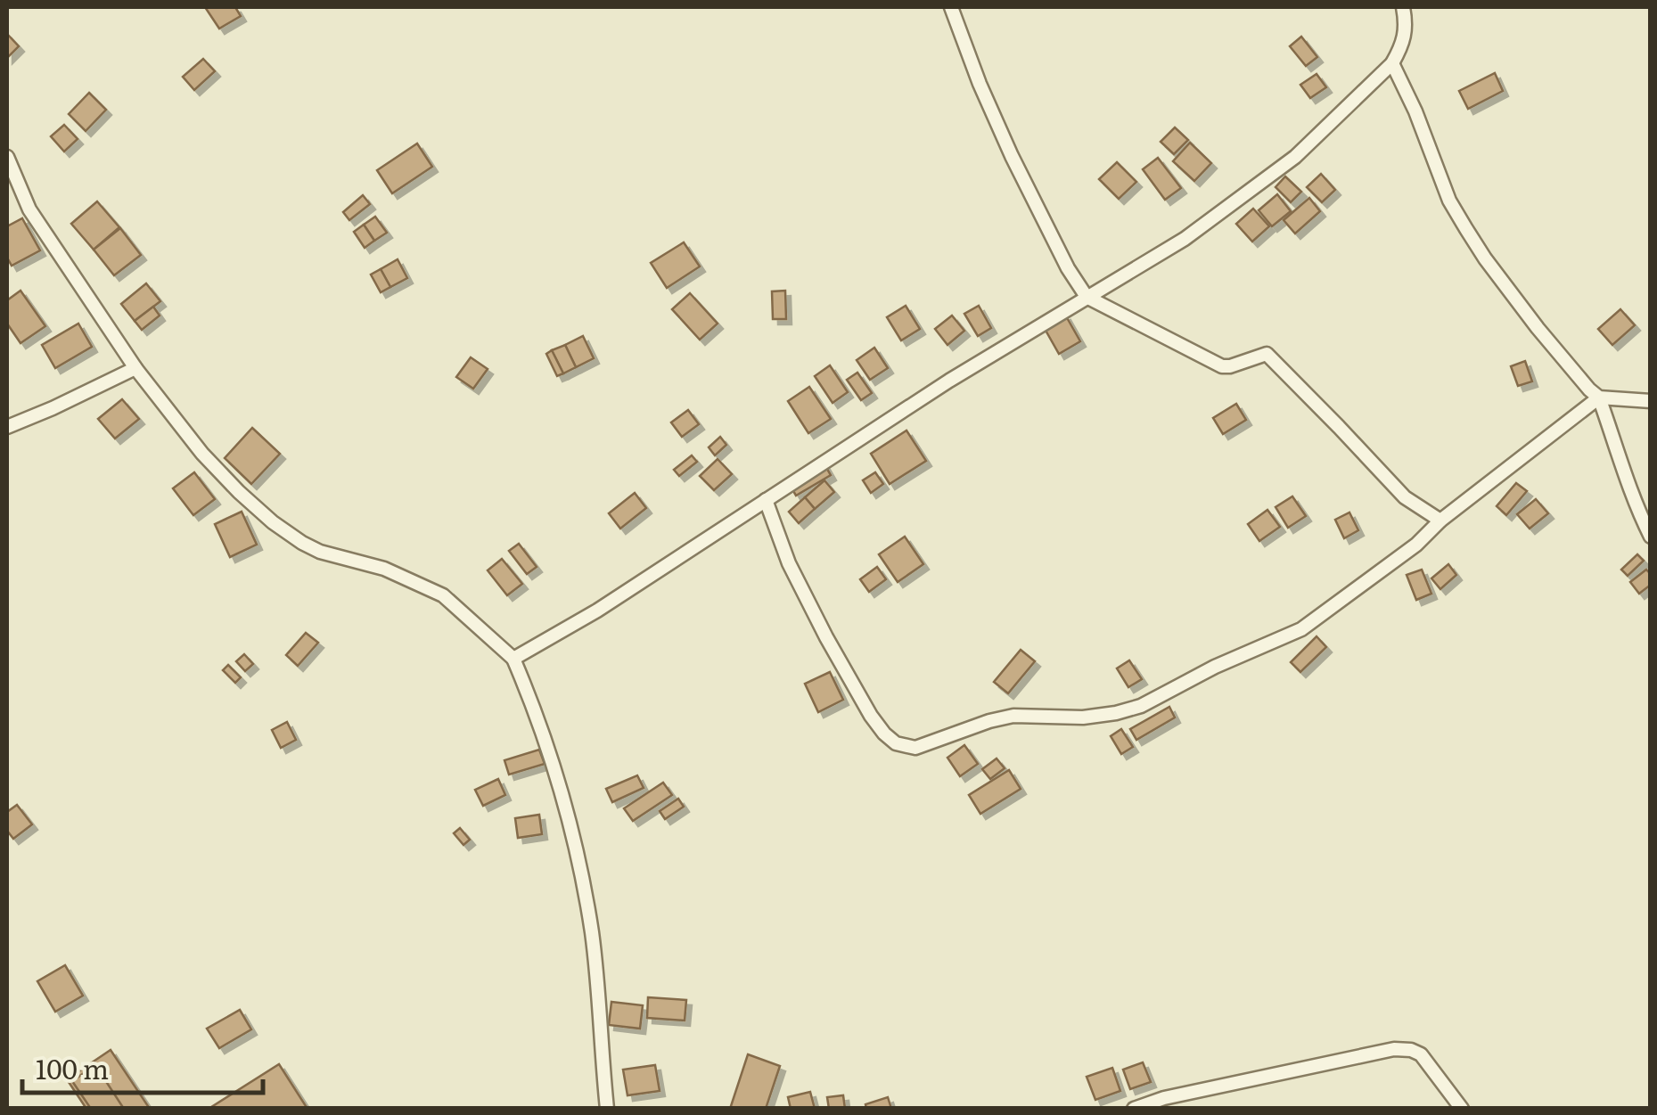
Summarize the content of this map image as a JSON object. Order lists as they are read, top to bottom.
{
  "scale_bar": "100 m"
}
